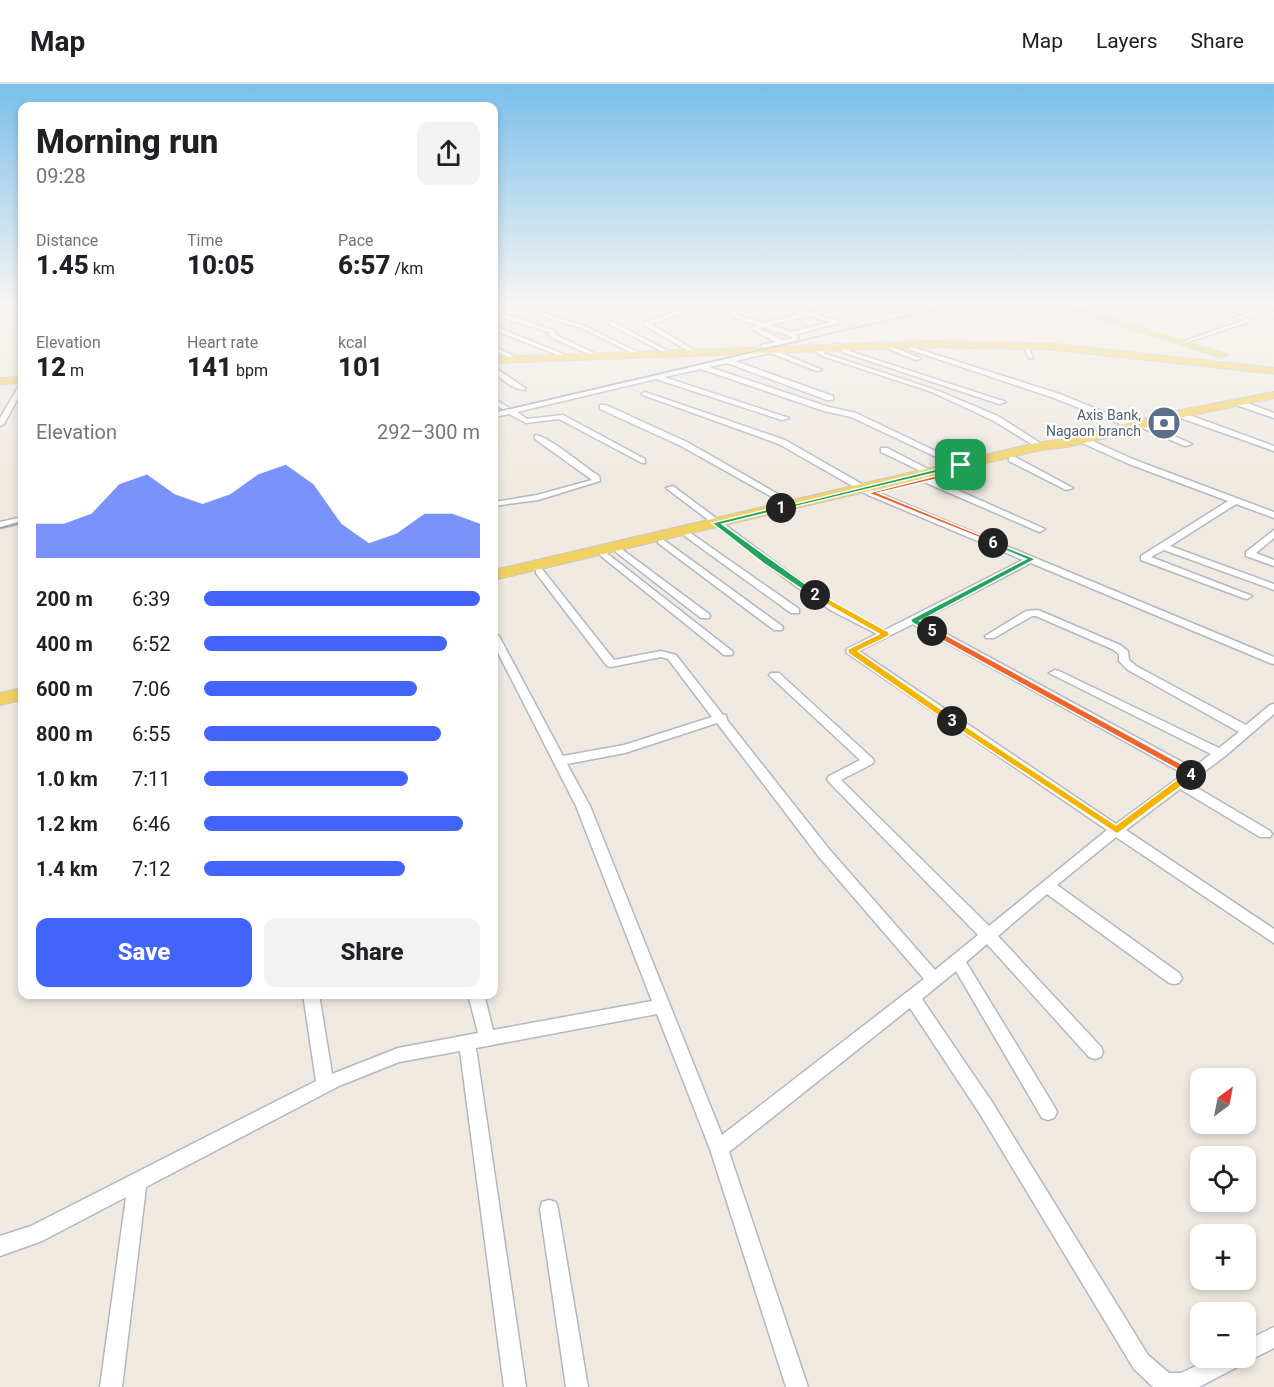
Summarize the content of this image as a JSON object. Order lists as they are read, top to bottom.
{
  "places": {
    "bank": ["Axis Bank, Nagaon branch"]
  },
  "north": "top right",
  "page": {
    "header": "Map",
    "nav": ["Map", "Layers", "Share"],
    "heading": ["Morning run", "09:28"],
    "stats": [
      ["Distance", "1.45 km"],
      ["Time", "10:05"],
      ["Pace", "6:57 /km"],
      ["Elevation", "12 m"],
      ["Heart rate", "141 bpm"],
      ["kcal", "101"]
    ],
    "chart": ["Elevation", "292–300 m"],
    "pins": [
      "1",
      "6",
      "2",
      "5",
      "3",
      "4"
    ],
    "list": [
      {
        "name": "200 m",
        "note": "6:39"
      },
      {
        "name": "400 m",
        "note": "6:52"
      },
      {
        "name": "600 m",
        "note": "7:06"
      },
      {
        "name": "800 m",
        "note": "6:55"
      },
      {
        "name": "1.0 km",
        "note": "7:11"
      },
      {
        "name": "1.2 km",
        "note": "6:46"
      },
      {
        "name": "1.4 km",
        "note": "7:12"
      }
    ],
    "buttons": ["Save", "Share"],
    "map_buttons": ["+", "−"]
  }
}
